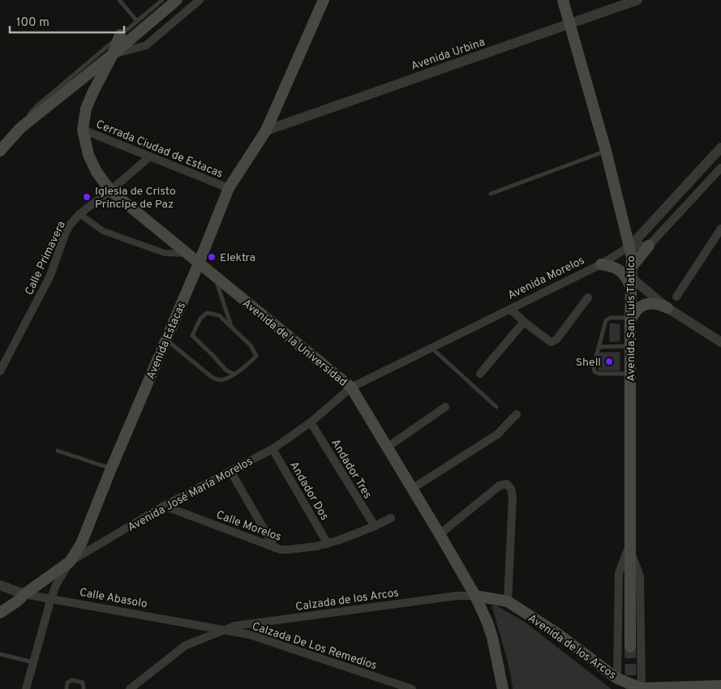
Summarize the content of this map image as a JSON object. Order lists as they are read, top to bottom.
{
  "streets": {
    "main road": [
      "Avenida San Luis Tlatilco",
      "Avenida Estacas",
      "Avenida de la Universidad",
      "Avenida José María Morelos",
      "Avenida de los Arcos"
    ],
    "street": [
      "Avenida Urbina",
      "Cerrada Ciudad de Estacas",
      "Calle Primavera",
      "Avenida Morelos",
      "Andador Tres",
      "Andador Dos",
      "Calle Morelos",
      "Calle Abasolo",
      "Calzada de los Arcos",
      "Calzada De Los Remedios"
    ]
  },
  "crossings": [
    ["Avenida Urbina", "Avenida San Luis Tlatilco"],
    ["Avenida Urbina", "Avenida Estacas"],
    ["Cerrada Ciudad de Estacas", "Calle Primavera"],
    ["Cerrada Ciudad de Estacas", "Avenida Estacas"],
    ["Cerrada Ciudad de Estacas", "Avenida de la Universidad"],
    ["Calle Primavera", "Avenida de la Universidad"],
    ["Avenida Morelos", "Avenida San Luis Tlatilco"],
    ["Avenida Morelos", "Avenida de la Universidad"],
    ["Avenida Morelos", "Avenida José María Morelos"],
    ["Avenida Estacas", "Avenida de la Universidad"],
    ["Avenida Estacas", "Avenida José María Morelos"],
    ["Avenida Estacas", "Calle Abasolo"],
    ["Avenida de la Universidad", "Avenida José María Morelos"],
    ["Avenida de la Universidad", "Calzada de los Arcos"],
    ["Avenida de la Universidad", "Avenida de los Arcos"],
    ["Andador Tres", "Avenida José María Morelos"],
    ["Andador Tres", "Calle Morelos"],
    ["Andador Dos", "Avenida José María Morelos"],
    ["Andador Dos", "Calle Morelos"],
    ["Avenida José María Morelos", "Calle Morelos"],
    ["Avenida José María Morelos", "Calle Abasolo"],
    ["Calle Abasolo", "Calzada de los Arcos"],
    ["Calle Abasolo", "Calzada De Los Remedios"],
    ["Calzada de los Arcos", "Calzada De Los Remedios"],
    ["Calzada de los Arcos", "Avenida de los Arcos"]
  ],
  "places": ["Iglesia de Cristo Principe de Paz", "Elektra", "Shell"],
  "scale_bar": "100 m"
}
